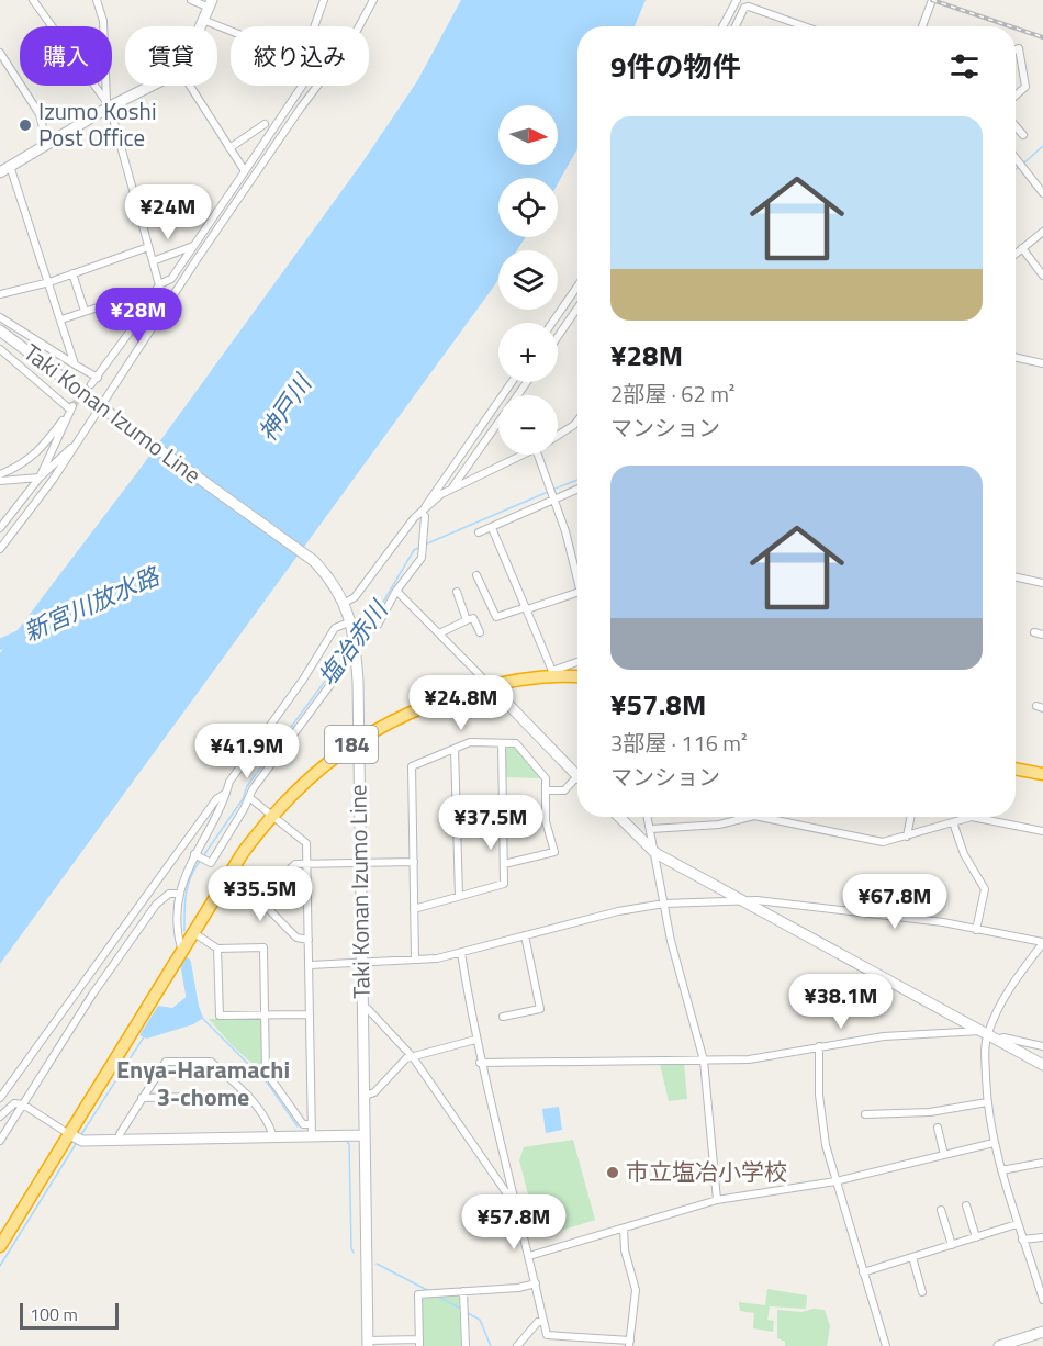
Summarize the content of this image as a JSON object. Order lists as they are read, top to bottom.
{
  "streets": {
    "highway": ["184"],
    "street": ["Taki Konan Izumo Line"]
  },
  "crossings": [
    ["Taki Konan Izumo Line", "184"]
  ],
  "districts": ["Enya-Haramachi 3-chome"],
  "water": ["神戸川", "新宮川放水路", "塩冶赤川"],
  "places": ["Izumo Koshi Post Office", "市立塩冶小学校"],
  "scale_bar": "100 m",
  "north": "right",
  "page": {
    "chip": ["購入", "賃貸", "絞り込み"],
    "heading": "9件の物件",
    "map_buttons": ["+", "−"],
    "list": [
      {
        "name": "¥28M",
        "note": "2部屋 · 62 m² · マンション"
      },
      {
        "name": "¥57.8M",
        "note": "3部屋 · 116 m² · マンション"
      }
    ],
    "price": [
      "¥24M",
      "¥28M",
      "¥24.8M",
      "¥41.9M",
      "¥37.5M",
      "¥35.5M",
      "¥67.8M",
      "¥38.1M",
      "¥57.8M"
    ],
    "scale": "100 m"
  }
}
